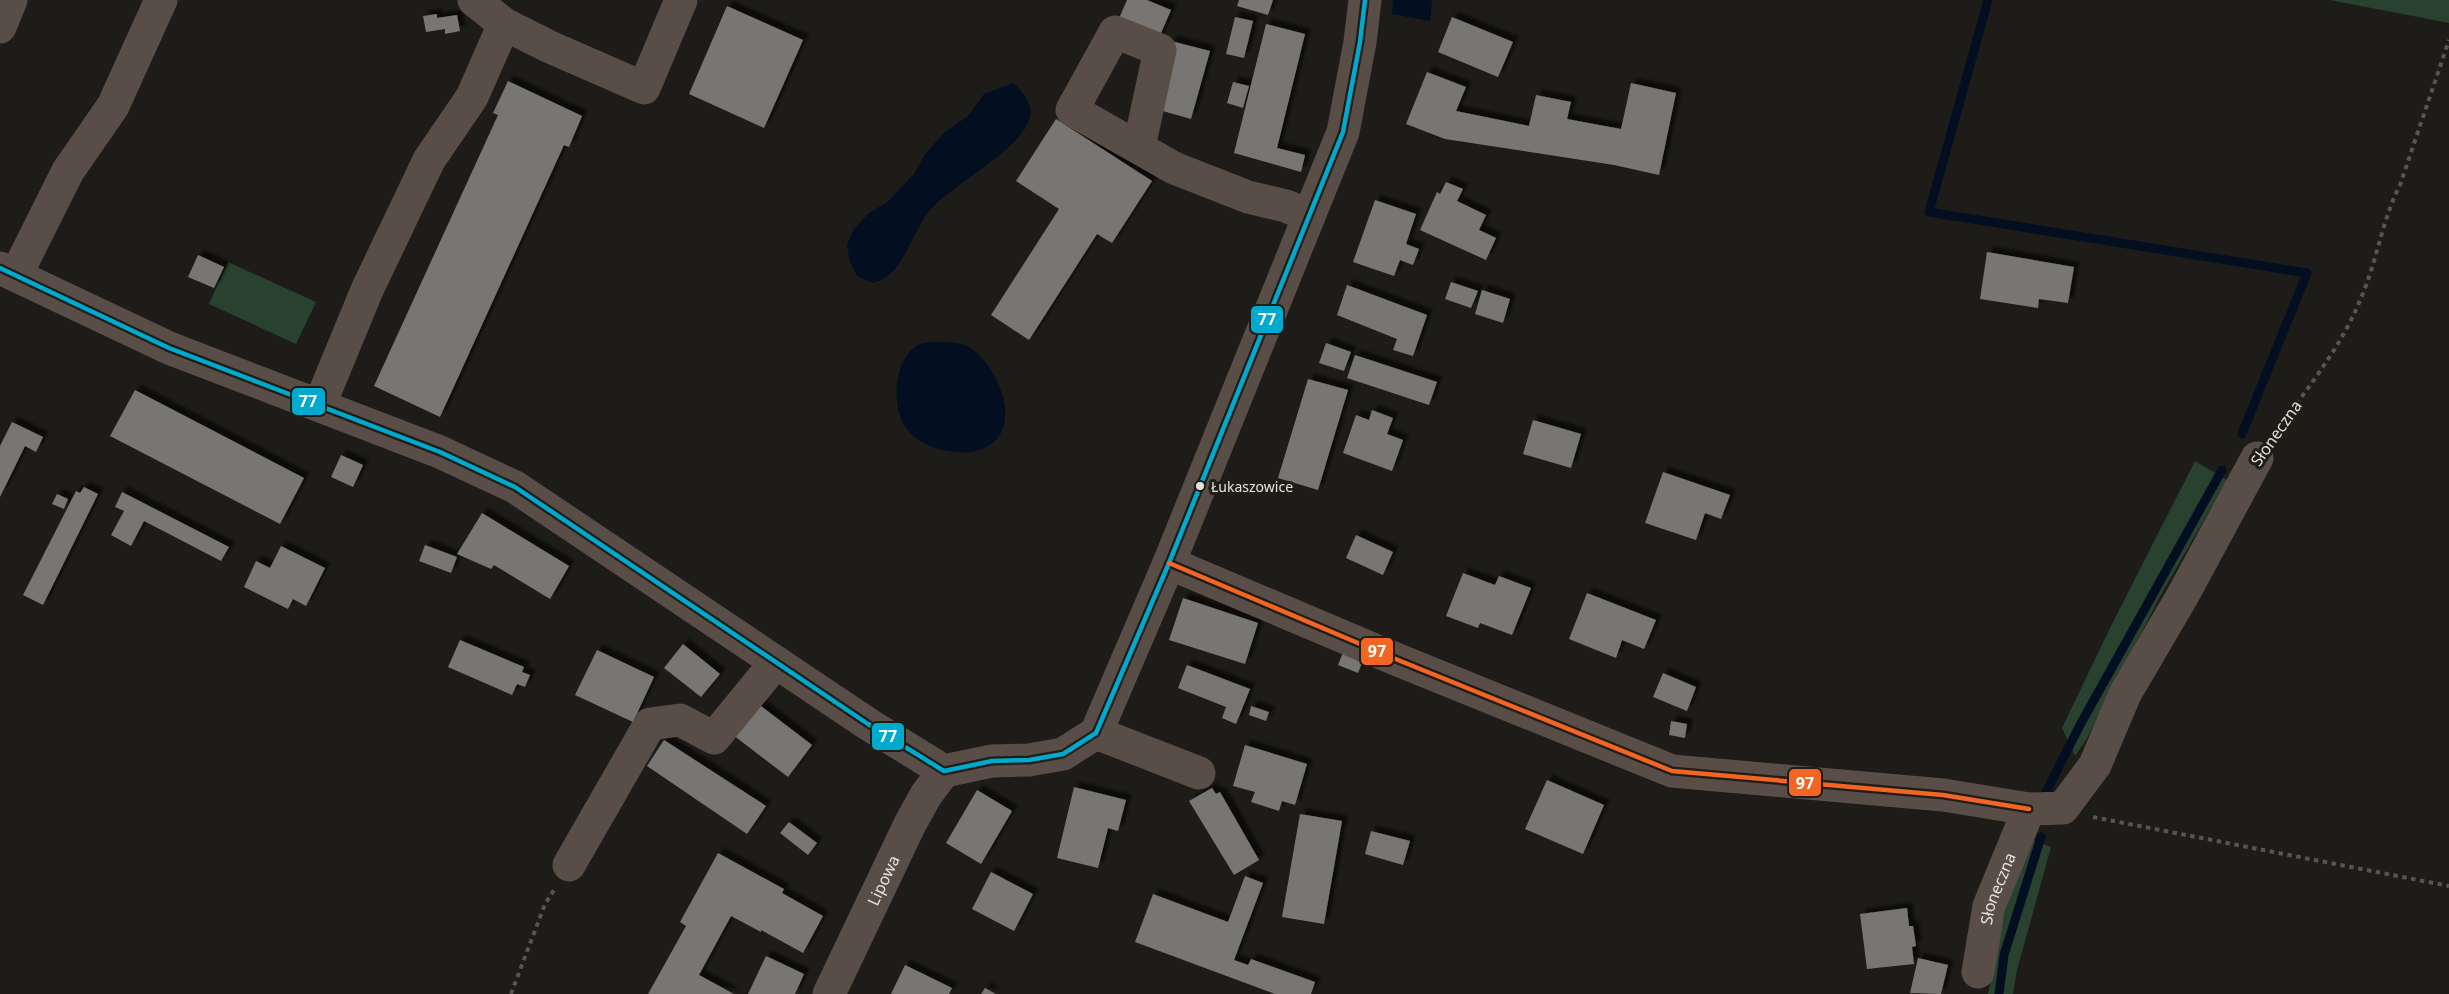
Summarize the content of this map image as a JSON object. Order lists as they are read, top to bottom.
{
  "streets": {
    "street": ["Słoneczna", "Lipowa"]
  },
  "places": ["Łukaszowice"],
  "lines": ["transit line 77", "transit line 97"]
}
